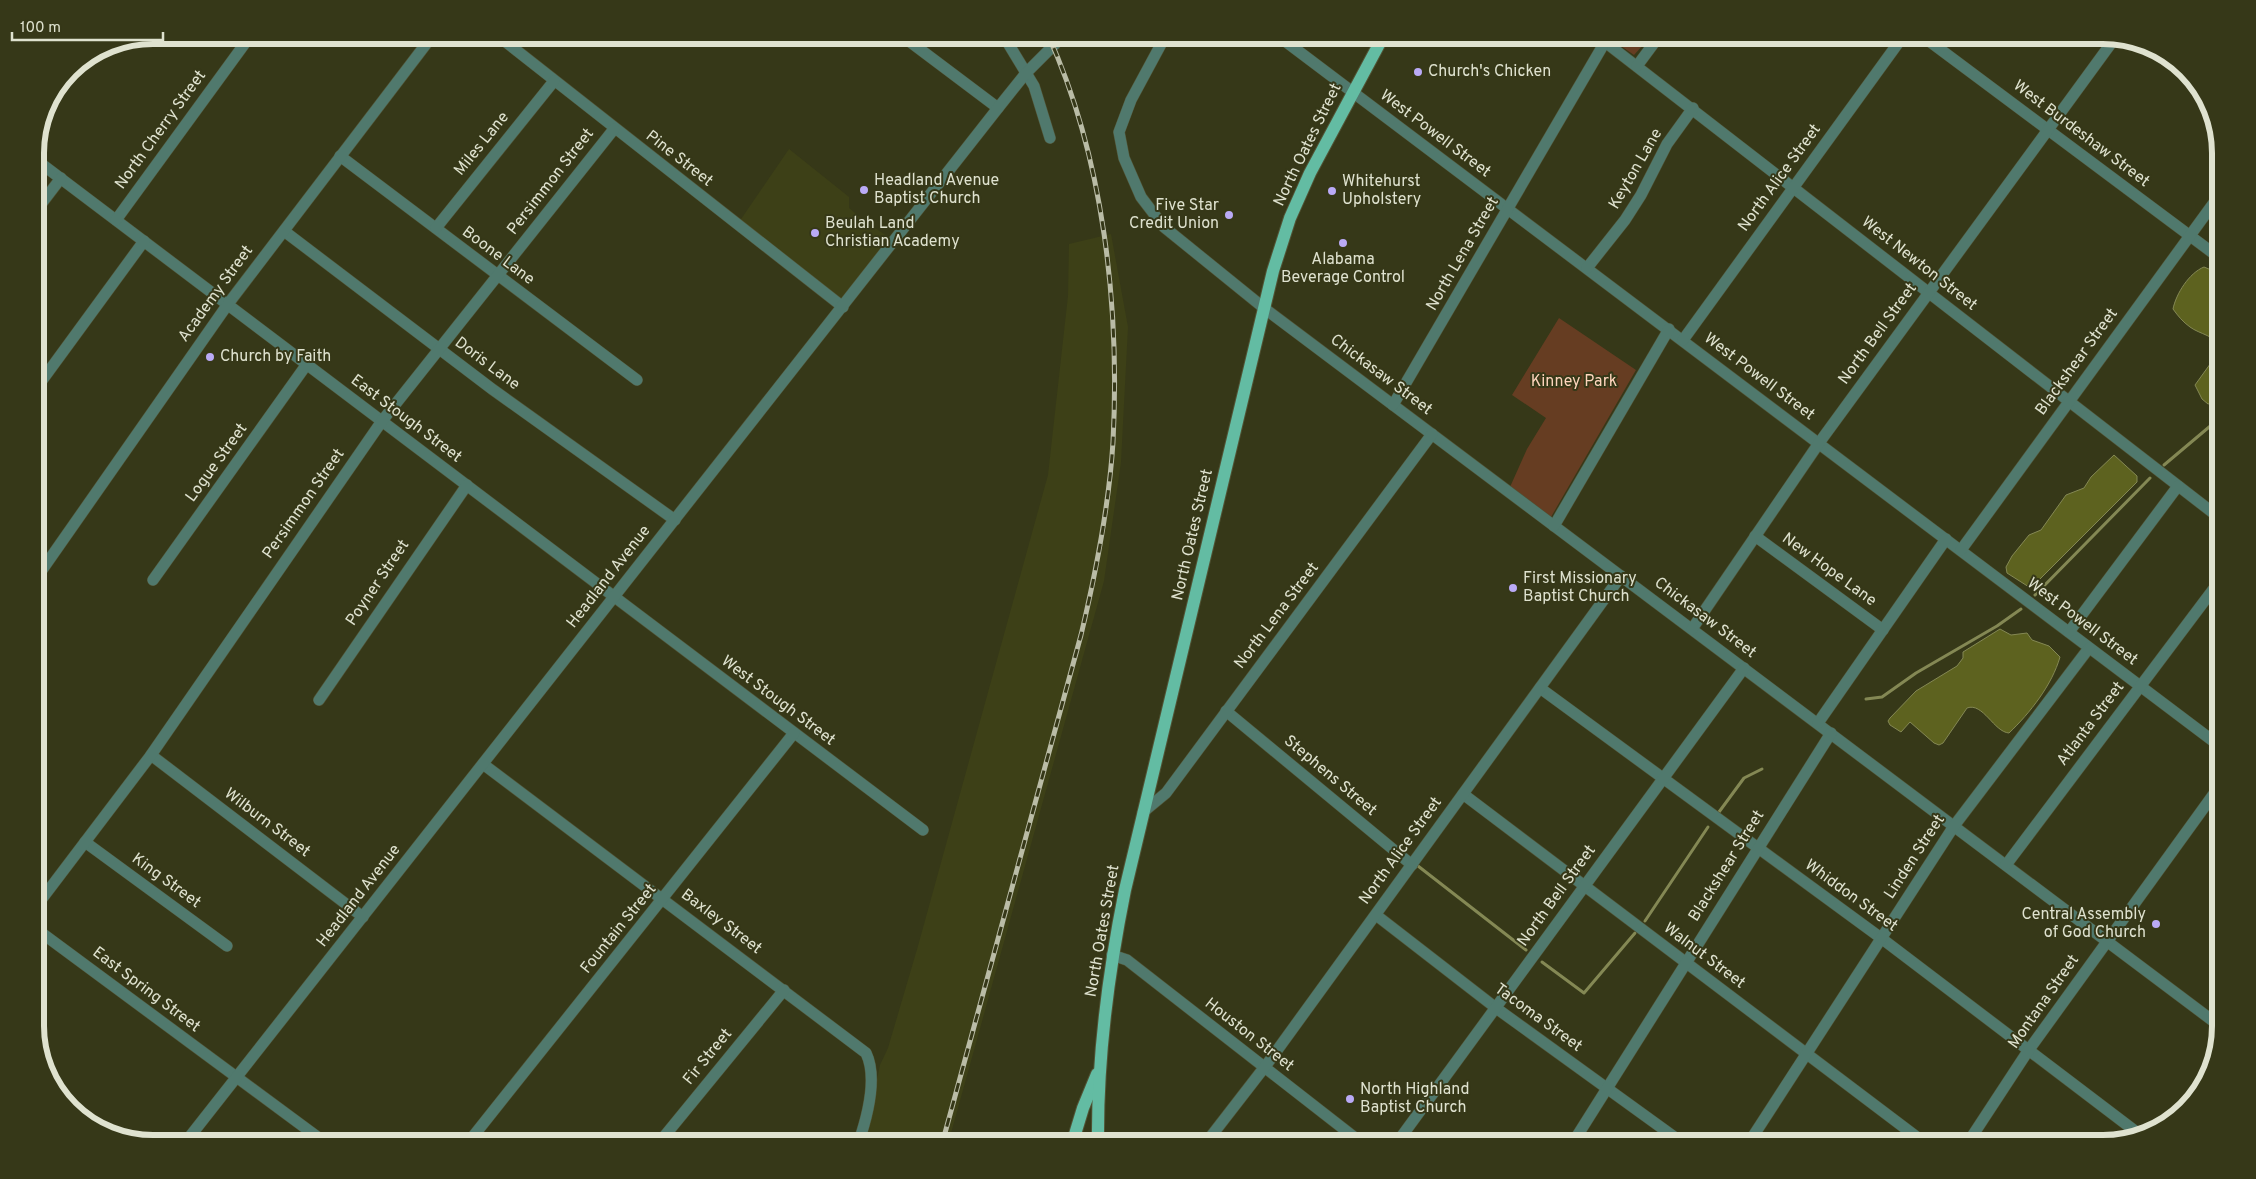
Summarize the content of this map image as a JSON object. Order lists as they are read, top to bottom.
{
  "streets": {
    "main road": ["North Oates Street"],
    "street": [
      "North Cherry Street",
      "West Powell Street",
      "West Burdeshaw Street",
      "Miles Lane",
      "Pine Street",
      "Keyton Lane",
      "North Alice Street",
      "Persimmon Street",
      "North Lena Street",
      "Boone Lane",
      "West Newton Street",
      "Academy Street",
      "North Bell Street",
      "Blackshear Street",
      "Doris Lane",
      "Chickasaw Street",
      "East Stough Street",
      "Logue Street",
      "New Hope Lane",
      "Headland Avenue",
      "Poyner Street",
      "West Stough Street",
      "Atlanta Street",
      "Stephens Street",
      "Wilburn Street",
      "Linden Street",
      "King Street",
      "Whiddon Street",
      "Baxley Street",
      "Fountain Street",
      "Walnut Street",
      "East Spring Street",
      "Montana Street",
      "Tacoma Street",
      "Houston Street",
      "Fir Street"
    ]
  },
  "crossings": [
    ["North Cherry Street", "East Stough Street"],
    ["West Powell Street", "North Oates Street"],
    ["West Powell Street", "Keyton Lane"],
    ["West Powell Street", "North Alice Street"],
    ["West Powell Street", "North Lena Street"],
    ["West Powell Street", "North Bell Street"],
    ["West Powell Street", "Blackshear Street"],
    ["West Powell Street", "Atlanta Street"],
    ["West Powell Street", "Linden Street"],
    ["West Burdeshaw Street", "North Bell Street"],
    ["West Burdeshaw Street", "Blackshear Street"],
    ["Miles Lane", "Pine Street"],
    ["Miles Lane", "Boone Lane"],
    ["North Oates Street", "North Lena Street"],
    ["North Oates Street", "Chickasaw Street"],
    ["North Oates Street", "Houston Street"],
    ["Pine Street", "Persimmon Street"],
    ["Pine Street", "Headland Avenue"],
    ["Keyton Lane", "West Newton Street"],
    ["North Alice Street", "West Newton Street"],
    ["North Alice Street", "Chickasaw Street"],
    ["North Alice Street", "Stephens Street"],
    ["North Alice Street", "Whiddon Street"],
    ["North Alice Street", "Walnut Street"],
    ["North Alice Street", "Tacoma Street"],
    ["North Alice Street", "Houston Street"],
    ["Persimmon Street", "Boone Lane"],
    ["Persimmon Street", "Doris Lane"],
    ["Persimmon Street", "East Stough Street"],
    ["Persimmon Street", "Wilburn Street"],
    ["Persimmon Street", "King Street"],
    ["North Lena Street", "Chickasaw Street"],
    ["North Lena Street", "Stephens Street"],
    ["Boone Lane", "Academy Street"],
    ["West Newton Street", "North Bell Street"],
    ["West Newton Street", "Blackshear Street"],
    ["Academy Street", "Doris Lane"],
    ["Academy Street", "East Stough Street"],
    ["North Bell Street", "Chickasaw Street"],
    ["North Bell Street", "New Hope Lane"],
    ["North Bell Street", "Whiddon Street"],
    ["North Bell Street", "Walnut Street"],
    ["North Bell Street", "Tacoma Street"],
    ["Blackshear Street", "Chickasaw Street"],
    ["Blackshear Street", "Whiddon Street"],
    ["Blackshear Street", "Walnut Street"],
    ["Blackshear Street", "Tacoma Street"],
    ["Doris Lane", "Headland Avenue"],
    ["Chickasaw Street", "Atlanta Street"],
    ["Chickasaw Street", "Linden Street"],
    ["Chickasaw Street", "Montana Street"],
    ["East Stough Street", "Logue Street"],
    ["East Stough Street", "Headland Avenue"],
    ["East Stough Street", "Poyner Street"],
    ["East Stough Street", "West Stough Street"],
    ["Headland Avenue", "West Stough Street"],
    ["Headland Avenue", "Wilburn Street"],
    ["Headland Avenue", "Baxley Street"],
    ["Headland Avenue", "East Spring Street"],
    ["West Stough Street", "Fountain Street"],
    ["Linden Street", "Whiddon Street"],
    ["Linden Street", "Walnut Street"],
    ["Whiddon Street", "Montana Street"],
    ["Baxley Street", "Fountain Street"],
    ["Baxley Street", "Fir Street"]
  ],
  "parks": ["Kinney Park"],
  "places": [
    "Church's Chicken",
    "Headland Avenue Baptist Church",
    "Whitehurst Upholstery",
    "Five Star Credit Union",
    "Beulah Land Christian Academy",
    "Alabama Beverage Control",
    "Church by Faith",
    "First Missionary Baptist Church",
    "Central Assembly of God Church",
    "North Highland Baptist Church"
  ],
  "scale_bar": "100 m"
}
